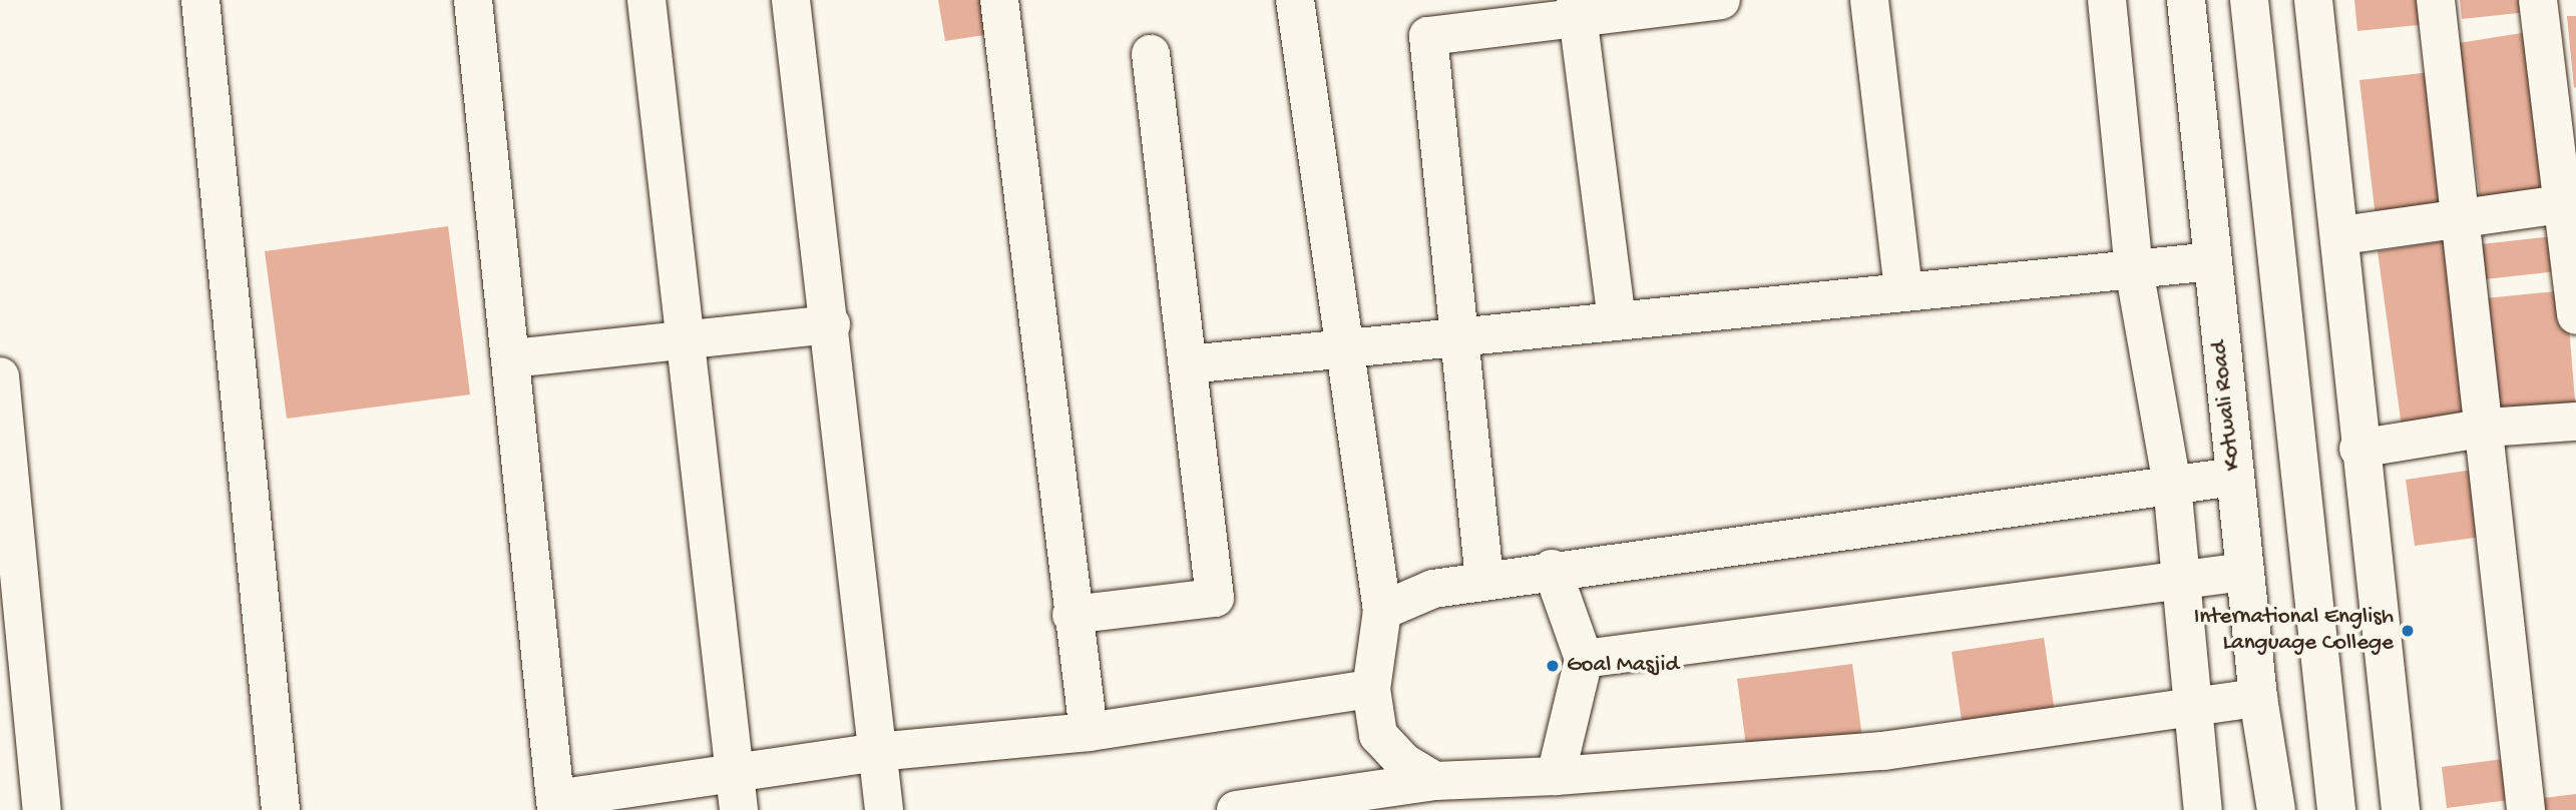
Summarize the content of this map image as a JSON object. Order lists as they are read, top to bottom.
{
  "streets": {
    "street": ["Kotwali Road"]
  },
  "places": ["International English Language College", "Goal Masjid"]
}
